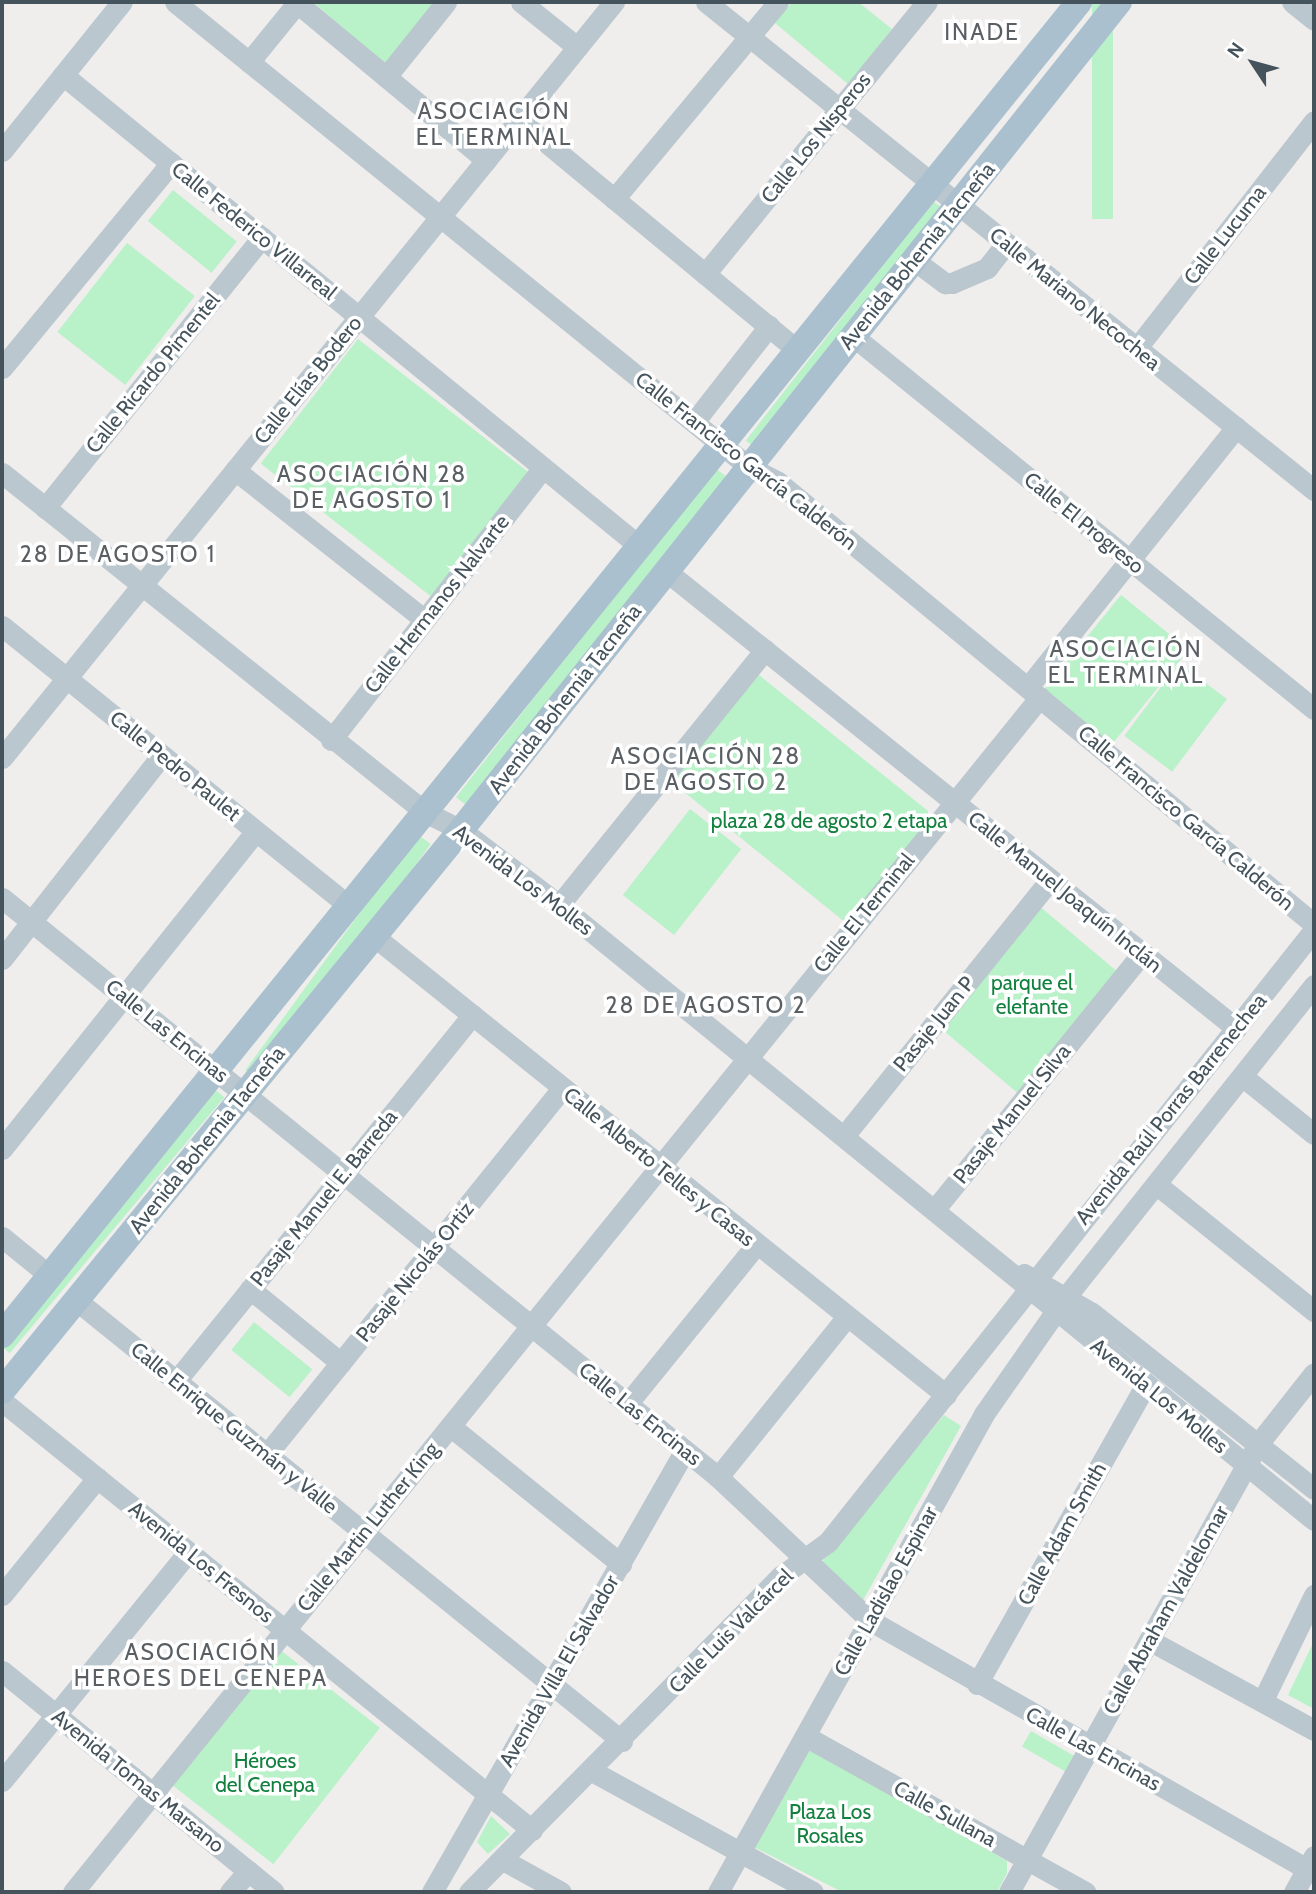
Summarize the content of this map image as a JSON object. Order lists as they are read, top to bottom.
{
  "streets": {
    "main road": ["Avenida Bohemia Tacneña"],
    "street": [
      "Calle Los Nisperos",
      "Calle Federico Villarreal",
      "Calle Lucuma",
      "Calle Mariano Necochea",
      "Calle Ricardo Pimentel",
      "Calle Elías Bodero",
      "Calle Francisco García Calderón",
      "Calle El Progreso",
      "Calle Hermanos Nalvarte",
      "Calle Pedro Paulet",
      "Avenida Los Molles",
      "Calle Manuel Joaquín Inclán",
      "Calle El Terminal",
      "Pasaje Juan P",
      "Calle Las Encinas",
      "Avenida Raúl Porras Barrenechea",
      "Pasaje Manuel Silva",
      "Calle Alberto Telles y Casas",
      "Pasaje Manuel E. Barreda",
      "Pasaje Nicolás Ortiz",
      "Calle Enrique Guzmán y Valle",
      "Calle Martin Luther King",
      "Calle Adam Smith",
      "Avenida Los Fresnos",
      "Calle Ladislao Espinar",
      "Calle Abraham Valdelomar",
      "Calle Luis Valcárcel",
      "Avenida Villa El Salvador",
      "Avenida Tomas Marsano",
      "Calle Sullana"
    ]
  },
  "crossings": [
    ["Calle Los Nisperos", "Calle Mariano Necochea"],
    ["Calle Federico Villarreal", "Avenida Bohemia Tacneña"],
    ["Calle Federico Villarreal", "Calle Ricardo Pimentel"],
    ["Calle Federico Villarreal", "Calle Elías Bodero"],
    ["Calle Federico Villarreal", "Calle Hermanos Nalvarte"],
    ["Calle Lucuma", "Calle Mariano Necochea"],
    ["Avenida Bohemia Tacneña", "Calle Mariano Necochea"],
    ["Avenida Bohemia Tacneña", "Calle Francisco García Calderón"],
    ["Avenida Bohemia Tacneña", "Calle El Progreso"],
    ["Avenida Bohemia Tacneña", "Calle Pedro Paulet"],
    ["Avenida Bohemia Tacneña", "Avenida Los Molles"],
    ["Avenida Bohemia Tacneña", "Calle Manuel Joaquín Inclán"],
    ["Avenida Bohemia Tacneña", "Calle Las Encinas"],
    ["Avenida Bohemia Tacneña", "Calle Alberto Telles y Casas"],
    ["Avenida Bohemia Tacneña", "Calle Enrique Guzmán y Valle"],
    ["Calle Mariano Necochea", "Calle El Terminal"],
    ["Calle Ricardo Pimentel", "Avenida Los Molles"],
    ["Calle Elías Bodero", "Calle Francisco García Calderón"],
    ["Calle Elías Bodero", "Calle Pedro Paulet"],
    ["Calle Elías Bodero", "Avenida Los Molles"],
    ["Calle Francisco García Calderón", "Calle El Terminal"],
    ["Calle El Progreso", "Calle El Terminal"],
    ["Calle Hermanos Nalvarte", "Avenida Los Molles"],
    ["Avenida Los Molles", "Calle El Terminal"],
    ["Avenida Los Molles", "Pasaje Juan P"],
    ["Avenida Los Molles", "Avenida Raúl Porras Barrenechea"],
    ["Avenida Los Molles", "Pasaje Manuel Silva"],
    ["Avenida Los Molles", "Calle Adam Smith"],
    ["Avenida Los Molles", "Calle Ladislao Espinar"],
    ["Avenida Los Molles", "Calle Abraham Valdelomar"],
    ["Avenida Los Molles", "Calle Luis Valcárcel"],
    ["Calle Manuel Joaquín Inclán", "Calle El Terminal"],
    ["Calle Manuel Joaquín Inclán", "Pasaje Juan P"],
    ["Calle Manuel Joaquín Inclán", "Avenida Raúl Porras Barrenechea"],
    ["Calle Manuel Joaquín Inclán", "Pasaje Manuel Silva"],
    ["Calle El Terminal", "Calle Las Encinas"],
    ["Calle El Terminal", "Calle Alberto Telles y Casas"],
    ["Calle El Terminal", "Calle Martin Luther King"],
    ["Calle Las Encinas", "Pasaje Manuel E. Barreda"],
    ["Calle Las Encinas", "Pasaje Nicolás Ortiz"],
    ["Calle Las Encinas", "Calle Martin Luther King"],
    ["Calle Las Encinas", "Calle Adam Smith"],
    ["Calle Las Encinas", "Calle Ladislao Espinar"],
    ["Calle Las Encinas", "Calle Abraham Valdelomar"],
    ["Calle Las Encinas", "Calle Luis Valcárcel"],
    ["Calle Las Encinas", "Avenida Villa El Salvador"],
    ["Avenida Raúl Porras Barrenechea", "Calle Ladislao Espinar"],
    ["Avenida Raúl Porras Barrenechea", "Calle Luis Valcárcel"],
    ["Calle Alberto Telles y Casas", "Pasaje Manuel E. Barreda"],
    ["Calle Alberto Telles y Casas", "Pasaje Nicolás Ortiz"],
    ["Calle Alberto Telles y Casas", "Calle Luis Valcárcel"],
    ["Pasaje Manuel E. Barreda", "Calle Enrique Guzmán y Valle"],
    ["Pasaje Nicolás Ortiz", "Calle Enrique Guzmán y Valle"],
    ["Calle Enrique Guzmán y Valle", "Calle Martin Luther King"],
    ["Calle Enrique Guzmán y Valle", "Calle Luis Valcárcel"],
    ["Calle Enrique Guzmán y Valle", "Avenida Villa El Salvador"],
    ["Calle Martin Luther King", "Avenida Los Fresnos"],
    ["Calle Martin Luther King", "Avenida Tomas Marsano"],
    ["Avenida Los Fresnos", "Calle Luis Valcárcel"],
    ["Avenida Los Fresnos", "Avenida Villa El Salvador"],
    ["Calle Ladislao Espinar", "Calle Sullana"],
    ["Calle Abraham Valdelomar", "Calle Sullana"]
  ],
  "districts": [
    "INADE",
    "ASOCIACIÓN EL TERMINAL",
    "ASOCIACIÓN 28 DE AGOSTO 1",
    "28 DE AGOSTO 1",
    "ASOCIACIÓN EL TERMINAL",
    "ASOCIACIÓN 28 DE AGOSTO 2",
    "28 DE AGOSTO 2",
    "ASOCIACIÓN HEROES DEL CENEPA"
  ],
  "parks": [
    "plaza 28 de agosto 2 etapa",
    "parque el elefante",
    "Héroes del Cenepa",
    "Plaza Los Rosales"
  ],
  "north": "top left"
}
